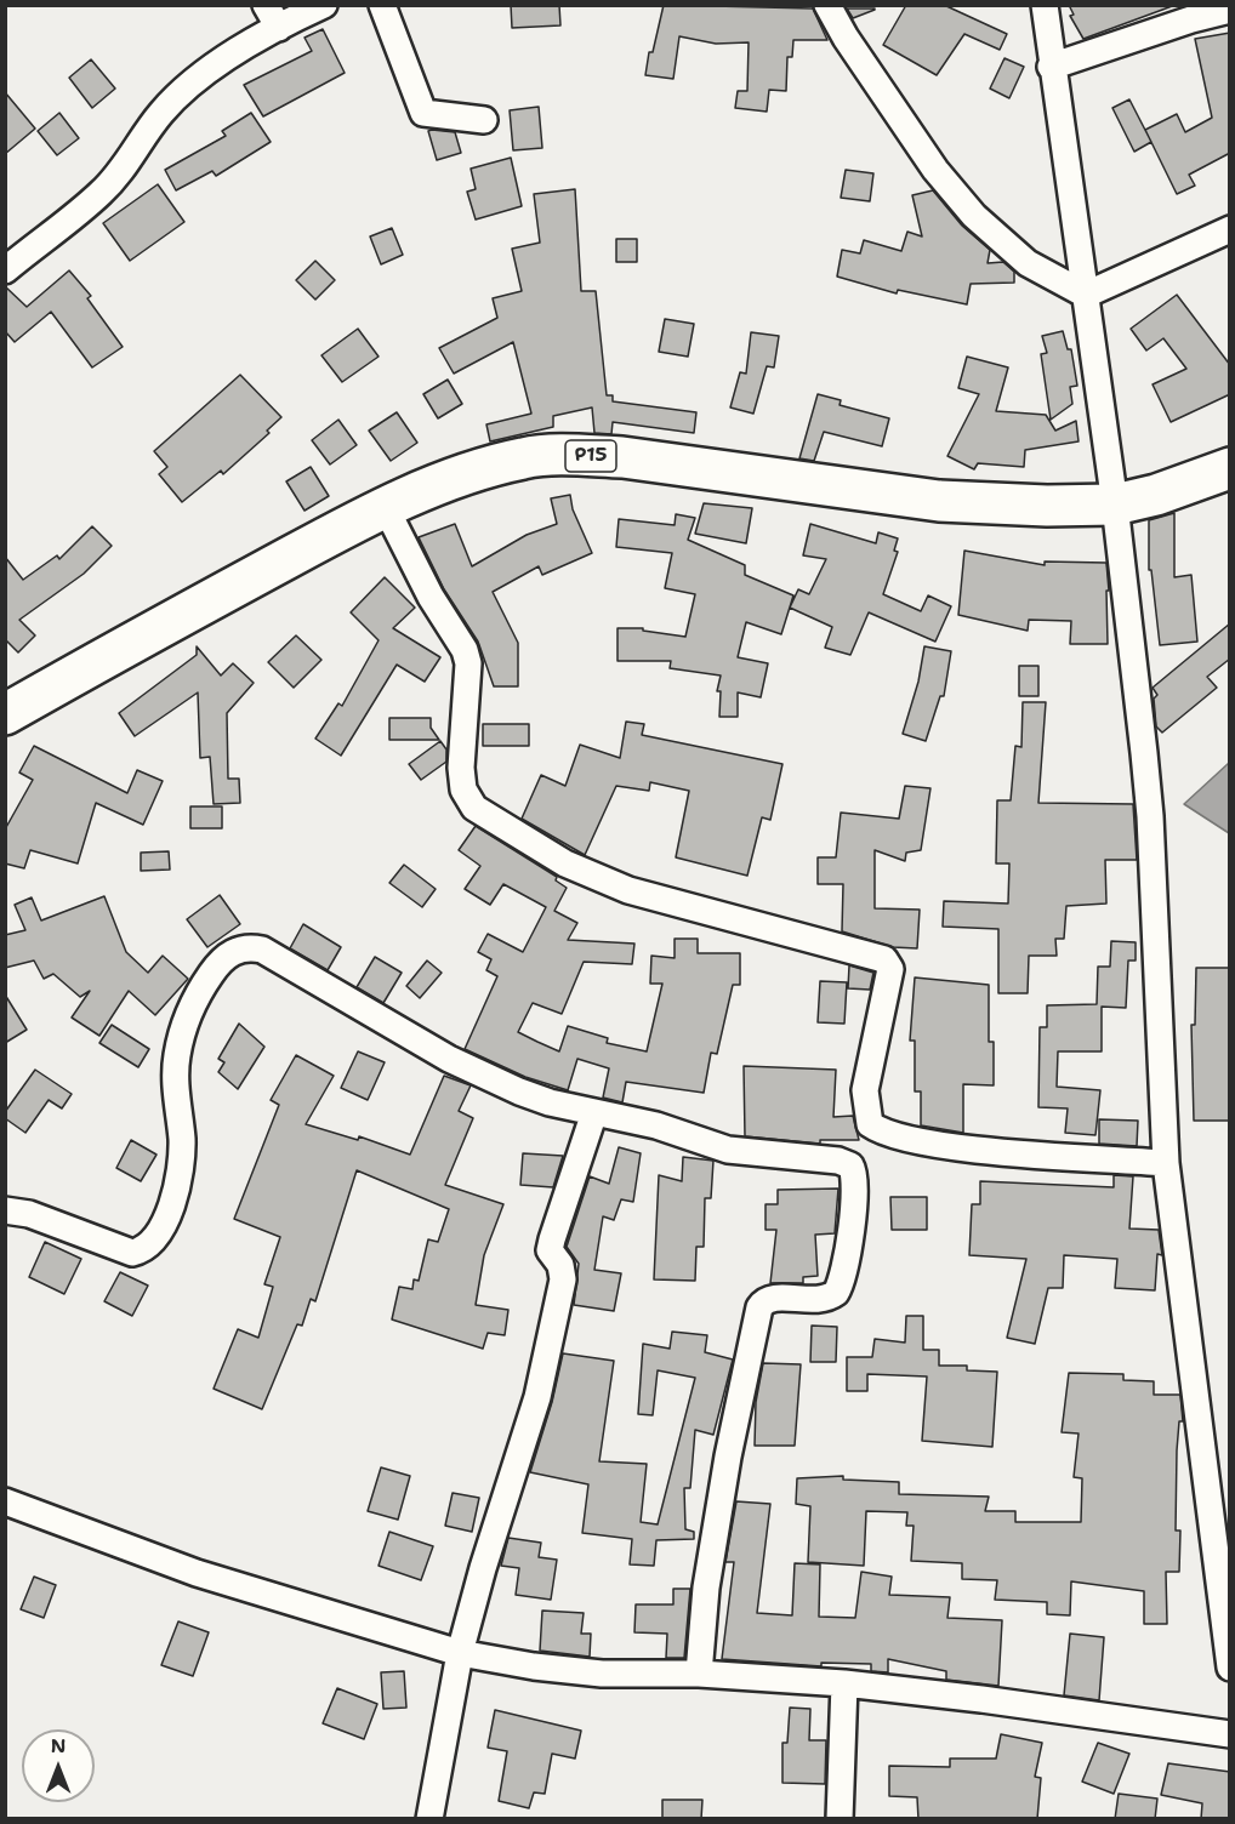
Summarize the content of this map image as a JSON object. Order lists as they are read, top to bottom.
{
  "streets": {
    "main road": ["P15"]
  },
  "north": "top"
}
